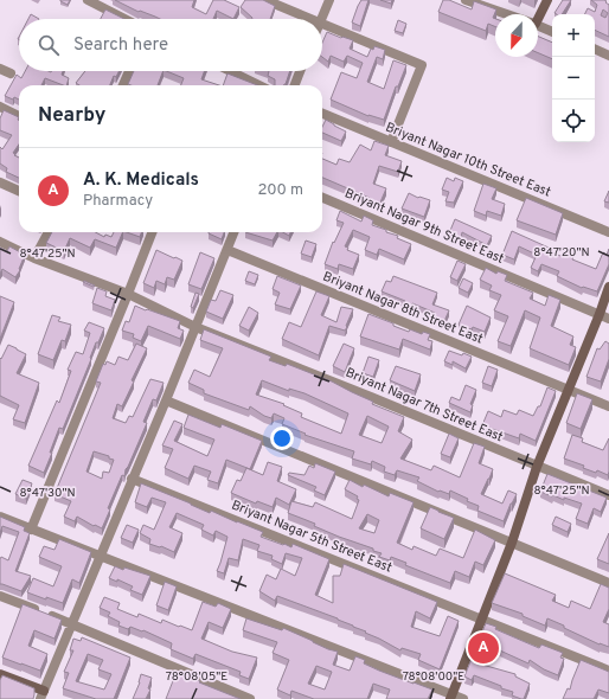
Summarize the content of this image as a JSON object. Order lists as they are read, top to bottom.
{
  "streets": {
    "street": [
      "Briyant Nagar 10th Street East",
      "Briyant Nagar 9th Street East",
      "Briyant Nagar 8th Street East",
      "Briyant Nagar 7th Street East",
      "Briyant Nagar 5th Street East"
    ]
  },
  "north": "bottom",
  "page": {
    "map_buttons": ["+", "−"],
    "search": "Search here",
    "heading": "Nearby",
    "list": [
      {
        "mark": "A",
        "name": "A. K. Medicals",
        "note": "Pharmacy",
        "value": "200 m"
      }
    ],
    "pins": "A"
  },
  "coordinates": [
    "8°47'20\"N",
    "8°47'25\"N",
    "8°47'30\"N",
    "78°08'05\"E",
    "78°08'00\"E"
  ]
}
